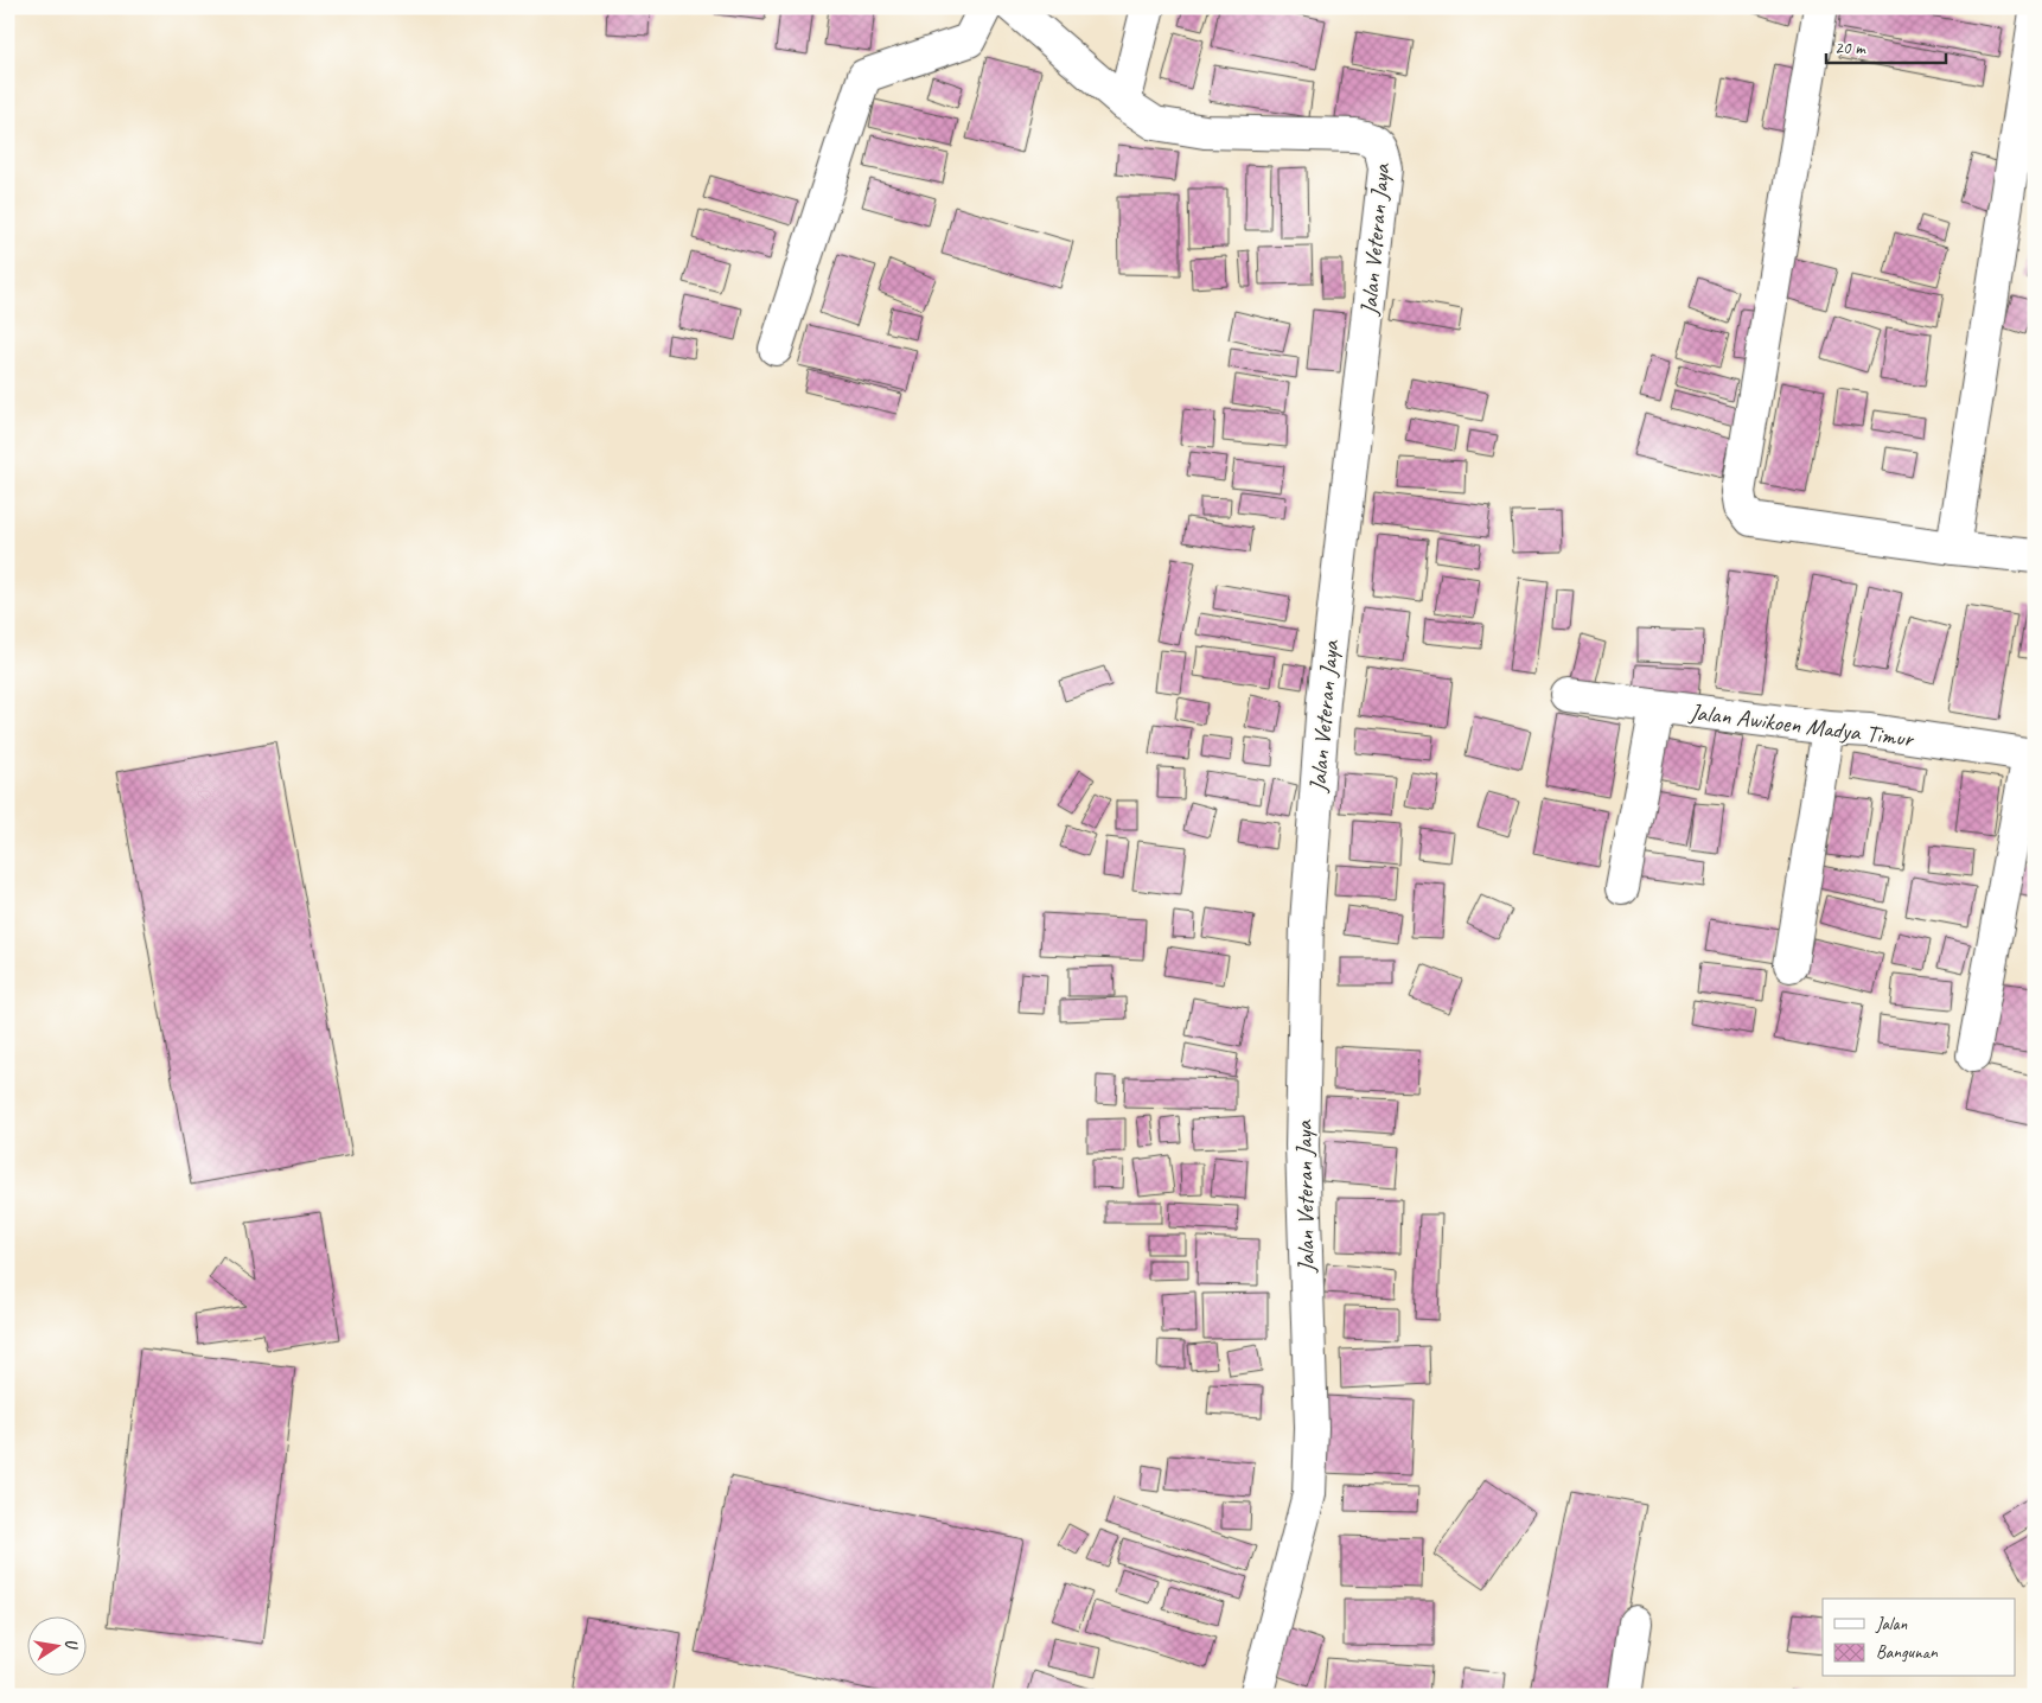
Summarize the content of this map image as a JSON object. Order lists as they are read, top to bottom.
{
  "streets": {
    "street": ["Jalan Veteran Jaya", "Jalan Awikoen Madya Timur"]
  },
  "legend": ["Jalan", "Bangunan"],
  "scale_bar": "20 m",
  "north": "right"
}
